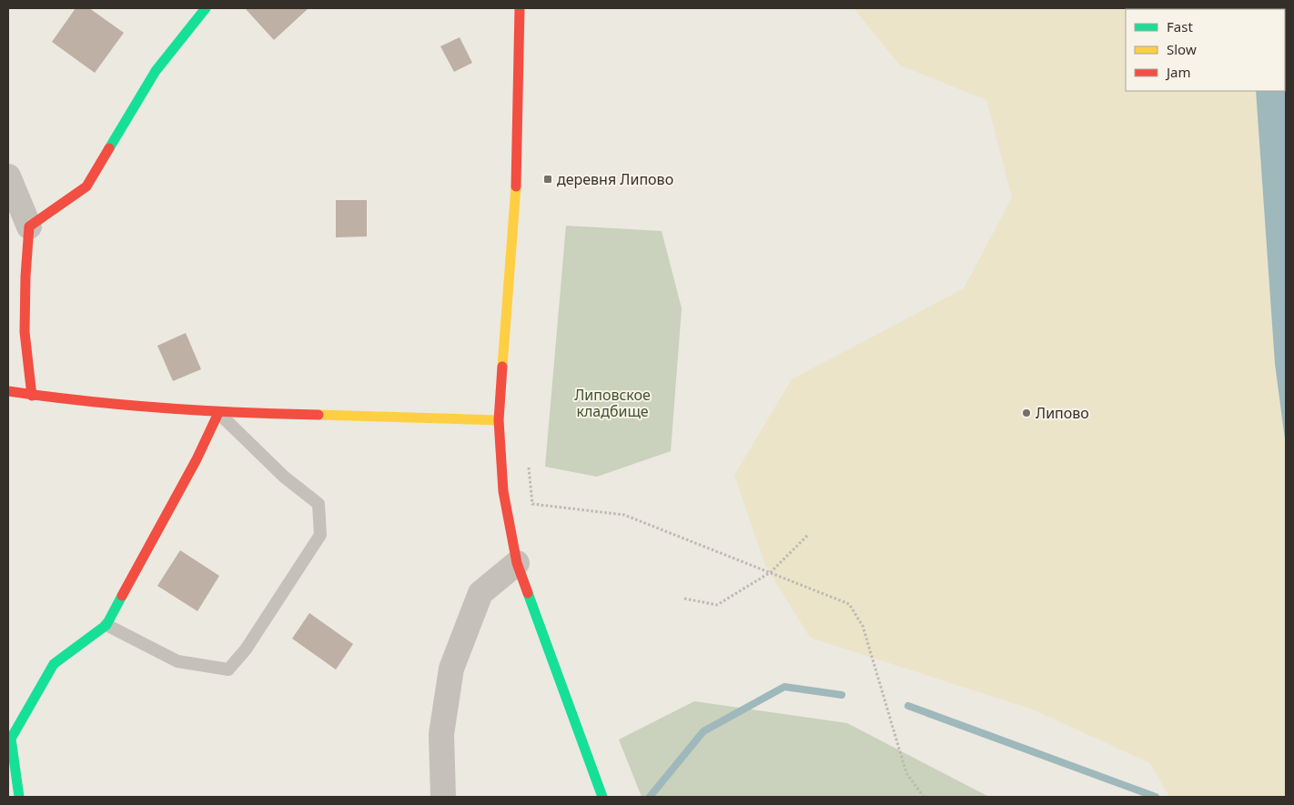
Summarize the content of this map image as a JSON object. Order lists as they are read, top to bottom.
{
  "parks": ["Липовское кладбище"],
  "places": {
    "transit": ["деревня Липово"],
    "other": ["Липово"]
  },
  "legend": ["Fast", "Slow", "Jam"]
}
